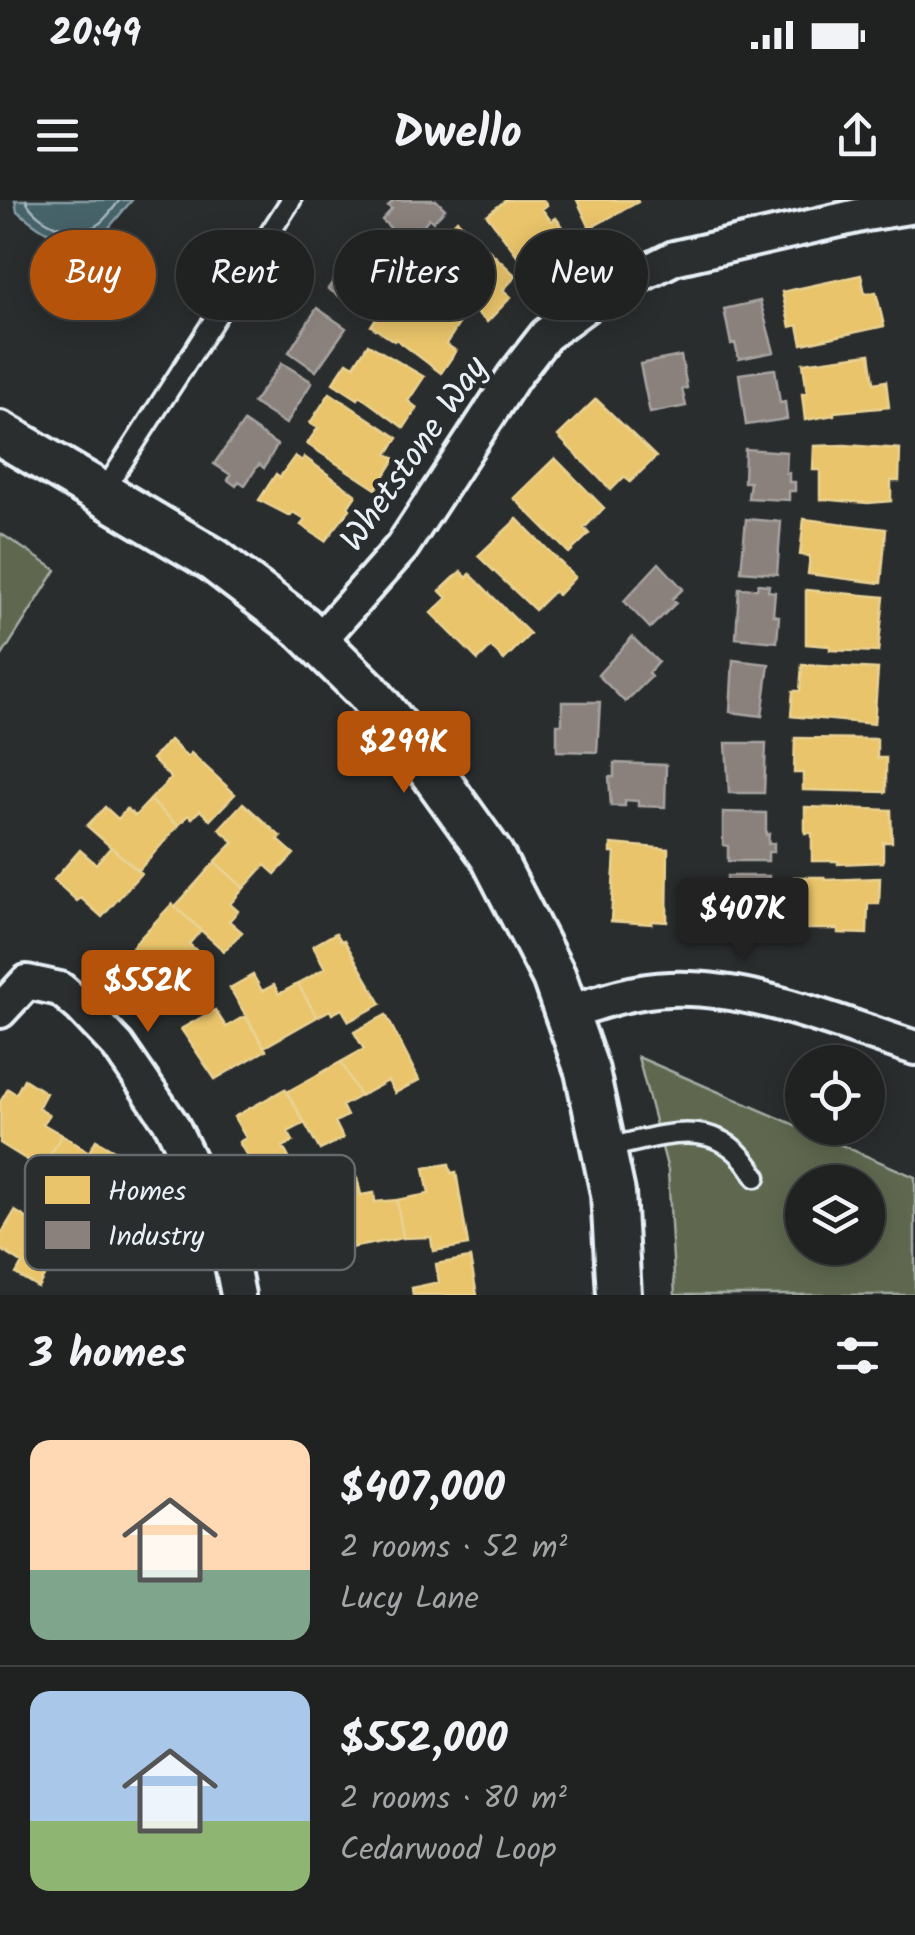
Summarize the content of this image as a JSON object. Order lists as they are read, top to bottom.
{
  "streets": {
    "street": ["Whetstone Way"]
  },
  "legend": ["Homes", "Industry"],
  "page": {
    "status": "20:49",
    "header": "Dwello",
    "chip": [
      "Buy",
      "Rent",
      "Filters",
      "New"
    ],
    "price": ["$299K", "$407K", "$552K"],
    "heading": "3 homes",
    "list": [
      {
        "name": "$407,000",
        "note": "2 rooms · 52 m² · Lucy Lane"
      },
      {
        "name": "$552,000",
        "note": "2 rooms · 80 m² · Cedarwood Loop"
      }
    ]
  }
}
